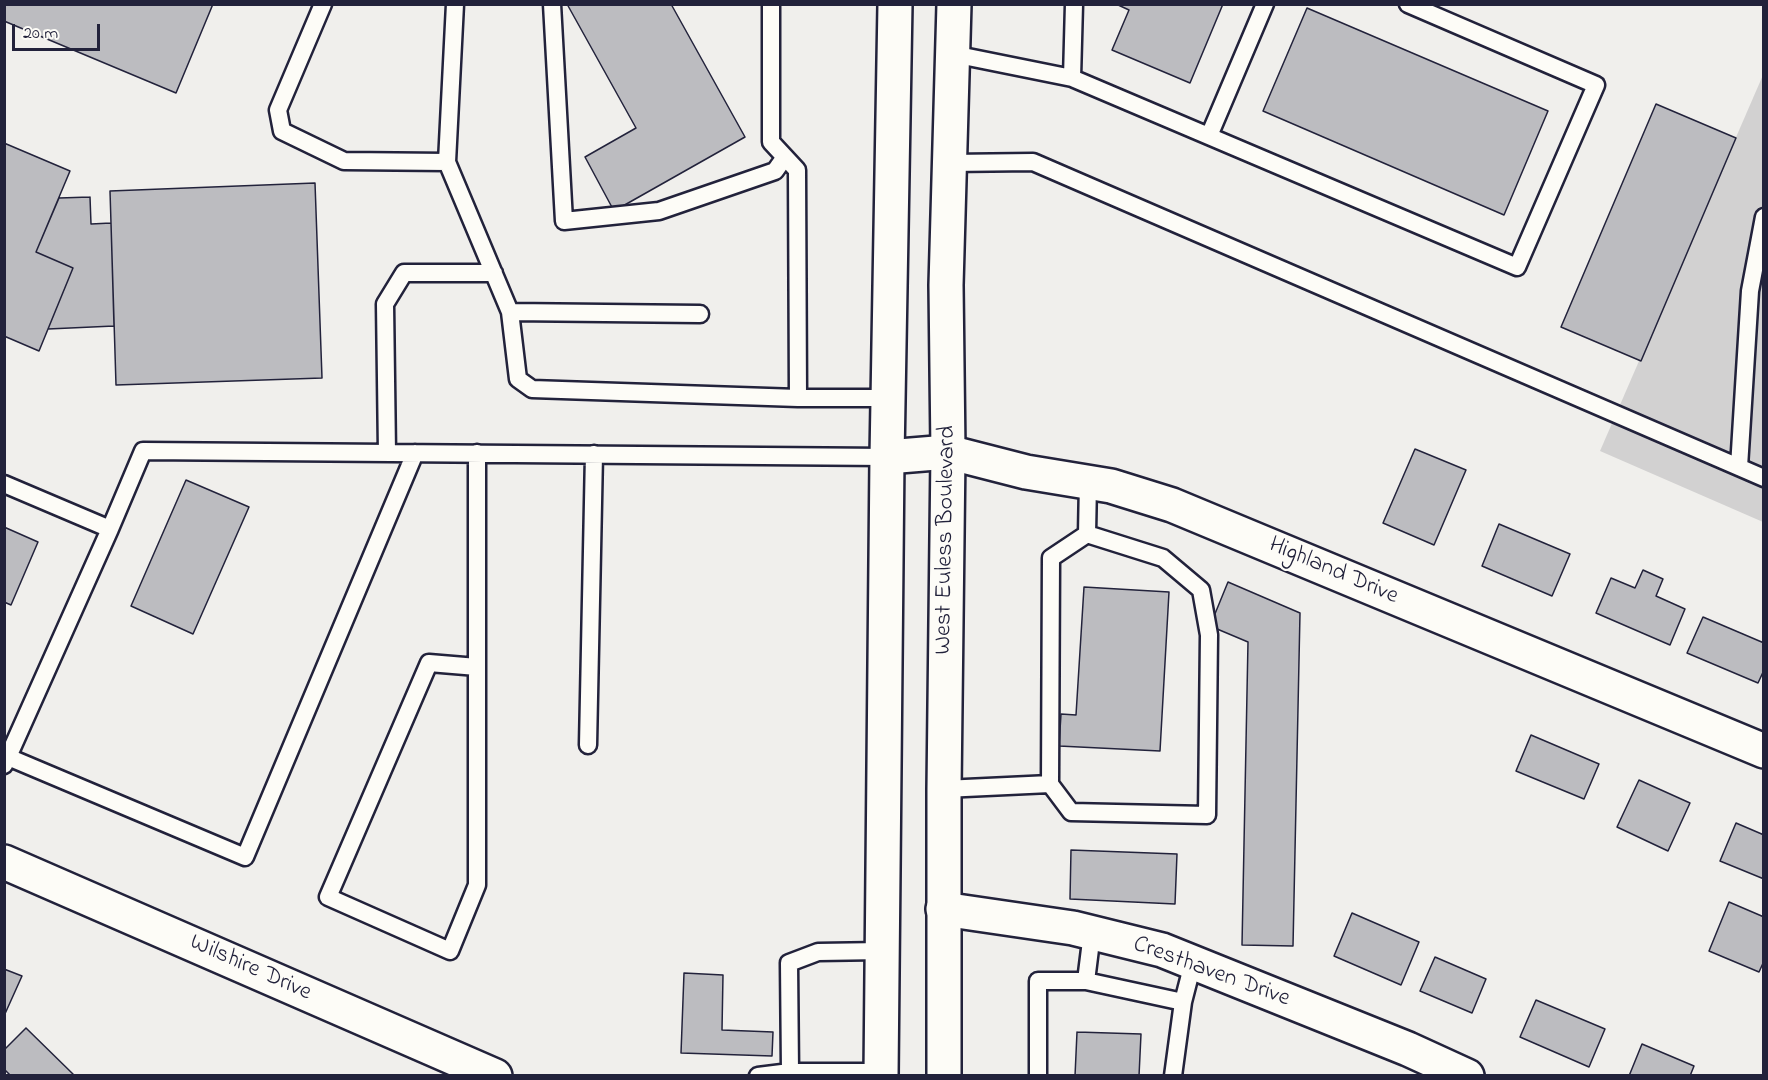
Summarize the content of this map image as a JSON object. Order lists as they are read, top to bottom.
{
  "streets": {
    "main road": [
      "West Euless Boulevard",
      "Highland Drive",
      "Wilshire Drive",
      "Cresthaven Drive"
    ]
  },
  "crossings": [
    ["West Euless Boulevard", "Highland Drive"],
    ["West Euless Boulevard", "Cresthaven Drive"]
  ],
  "scale_bar": "20 m"
}
